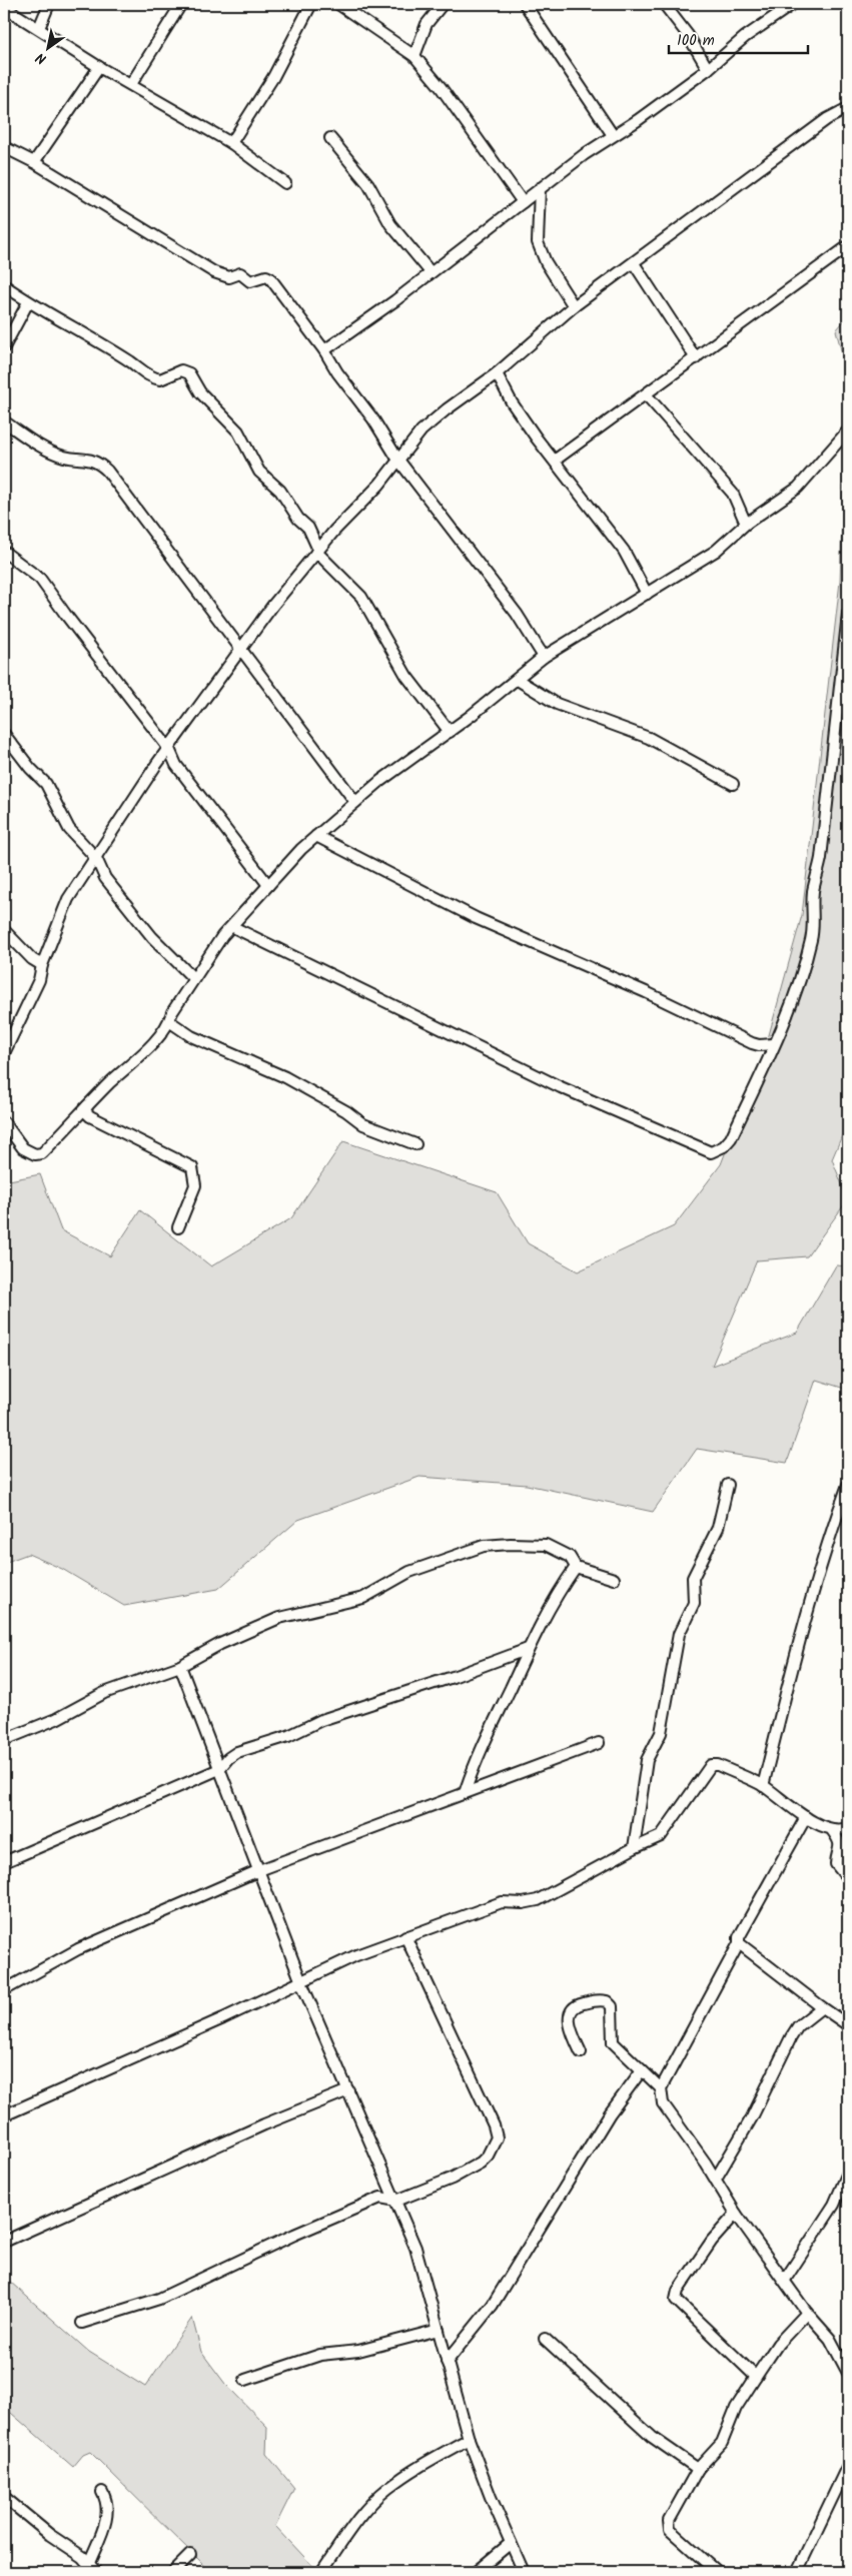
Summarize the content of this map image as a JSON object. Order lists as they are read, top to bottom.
{
  "scale_bar": "100 m",
  "north": "bottom left"
}
